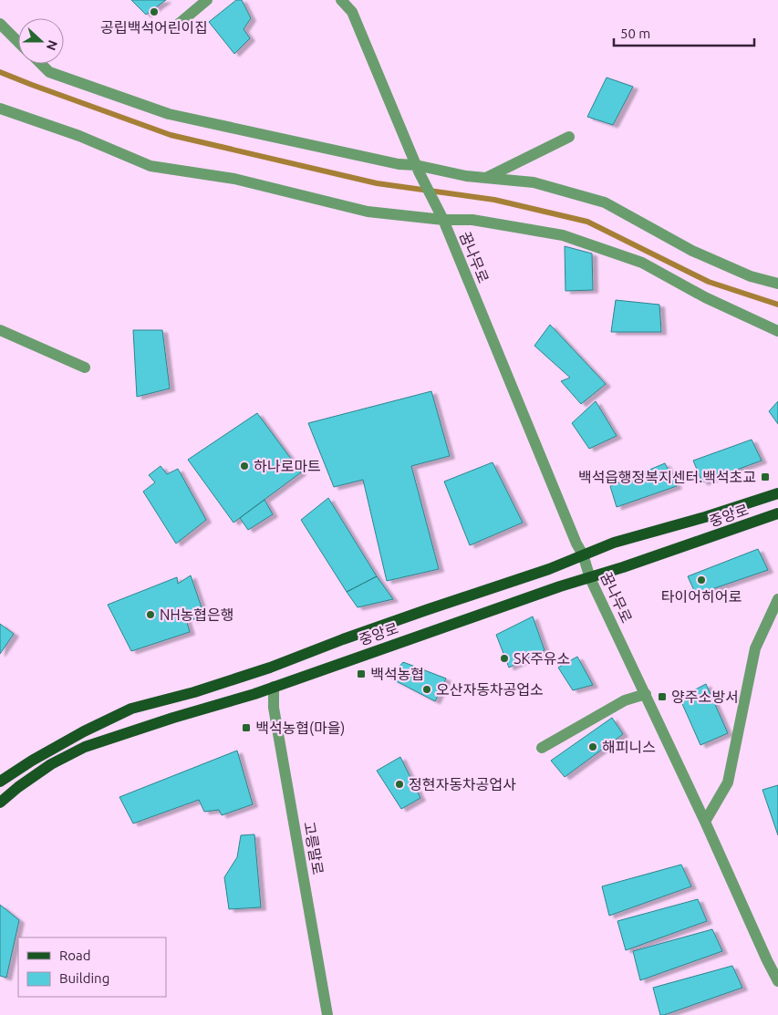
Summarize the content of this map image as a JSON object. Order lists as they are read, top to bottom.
{
  "streets": {
    "main road": ["중앙로"],
    "street": ["꿈나무로", "고릉말로"]
  },
  "crossings": [
    ["꿈나무로", "중앙로"],
    ["중앙로", "고릉말로"]
  ],
  "places": {
    "other": [
      "공립백석어린이집",
      "하나로마트",
      "타이어히어로",
      "NH농협은행",
      "SK주유소",
      "오산자동차공업소",
      "해피니스",
      "정현자동차공업사"
    ],
    "transit": [
      "백석읍행정복지센터.백석초교",
      "백석농협",
      "양주소방서",
      "백석농협(마을)"
    ]
  },
  "legend": ["Road", "Building"],
  "scale_bar": "50 m",
  "north": "right"
}
